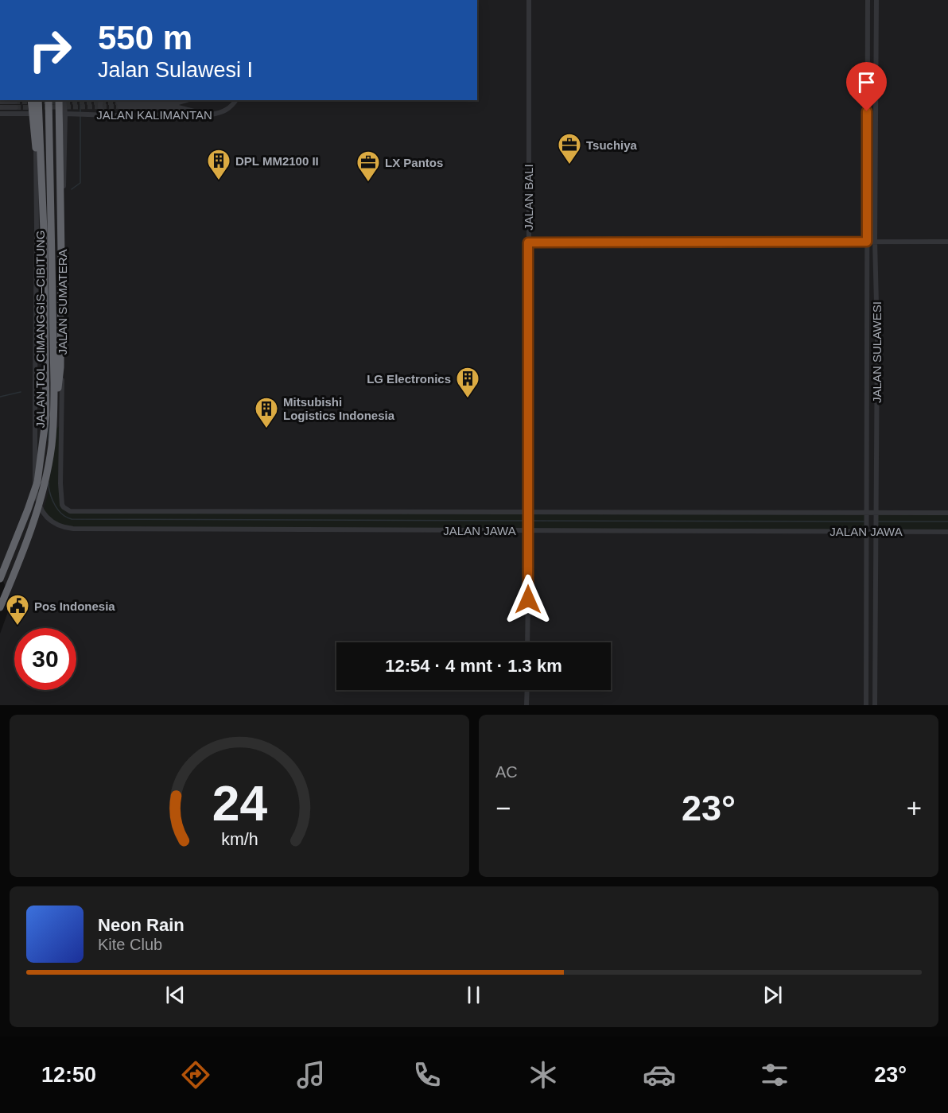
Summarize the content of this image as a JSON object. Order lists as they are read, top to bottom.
{
  "streets": {
    "highway": ["JALAN TOL CIMANGGIS–CIBITUNG"],
    "street": [
      "JALAN KALIMANTAN",
      "JALAN BALI",
      "JALAN SUMATERA",
      "JALAN SULAWESI",
      "JALAN JAWA"
    ]
  },
  "crossings": [
    ["JALAN KALIMANTAN", "JALAN SUMATERA"],
    ["JALAN BALI", "JALAN JAWA"],
    ["JALAN SUMATERA", "JALAN JAWA"],
    ["JALAN SULAWESI", "JALAN JAWA"]
  ],
  "places": {
    "office": ["Tsuchiya", "LX Pantos"],
    "building": ["DPL MM2100 II", "LG Electronics", "Mitsubishi Logistics Indonesia"],
    "public building": ["Pos Indonesia"]
  },
  "page": {
    "turn": ["550 m", "Jalan Sulawesi I"],
    "limit": "30",
    "trip": "12:54 · 4 mnt · 1.3 km",
    "tile": "AC",
    "heat": ["−", "23°", "+"],
    "song": ["Neon Rain", "Kite Club"],
    "tabs": ["12:50", "23°"],
    "gauge": ["24", "km/h"]
  }
}
